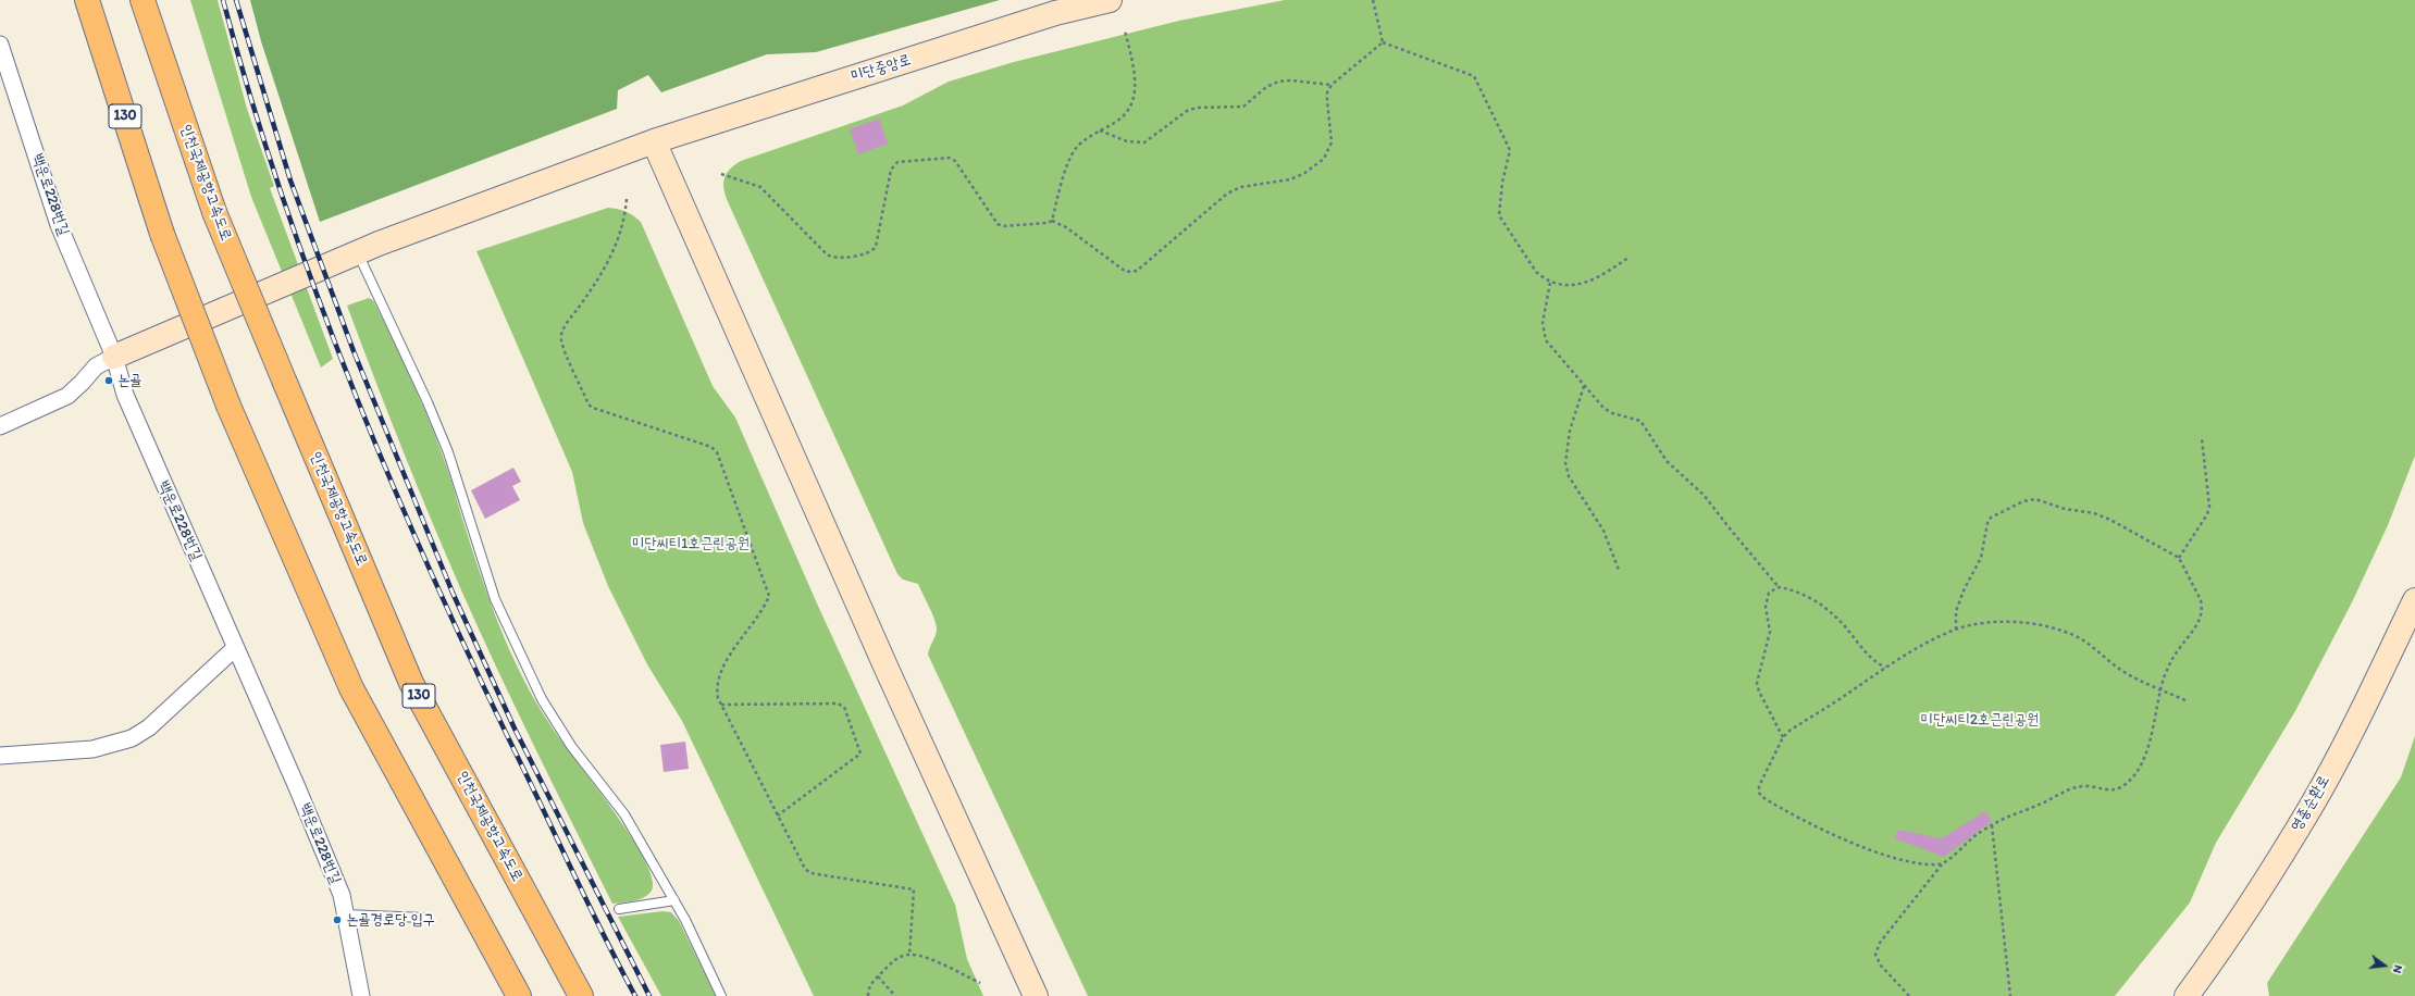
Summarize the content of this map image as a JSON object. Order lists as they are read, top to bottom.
{
  "streets": {
    "highway": ["130", "인천국제공항고속도로"],
    "street": ["미단중앙로", "백운로228번길", "영종순환로"]
  },
  "crossings": [
    ["미단중앙로", "백운로228번길"]
  ],
  "parks": ["미단씨티1호근린공원", "미단씨티2호근린공원"],
  "places": ["논골", "논골경로당 입구"],
  "north": "right"
}
